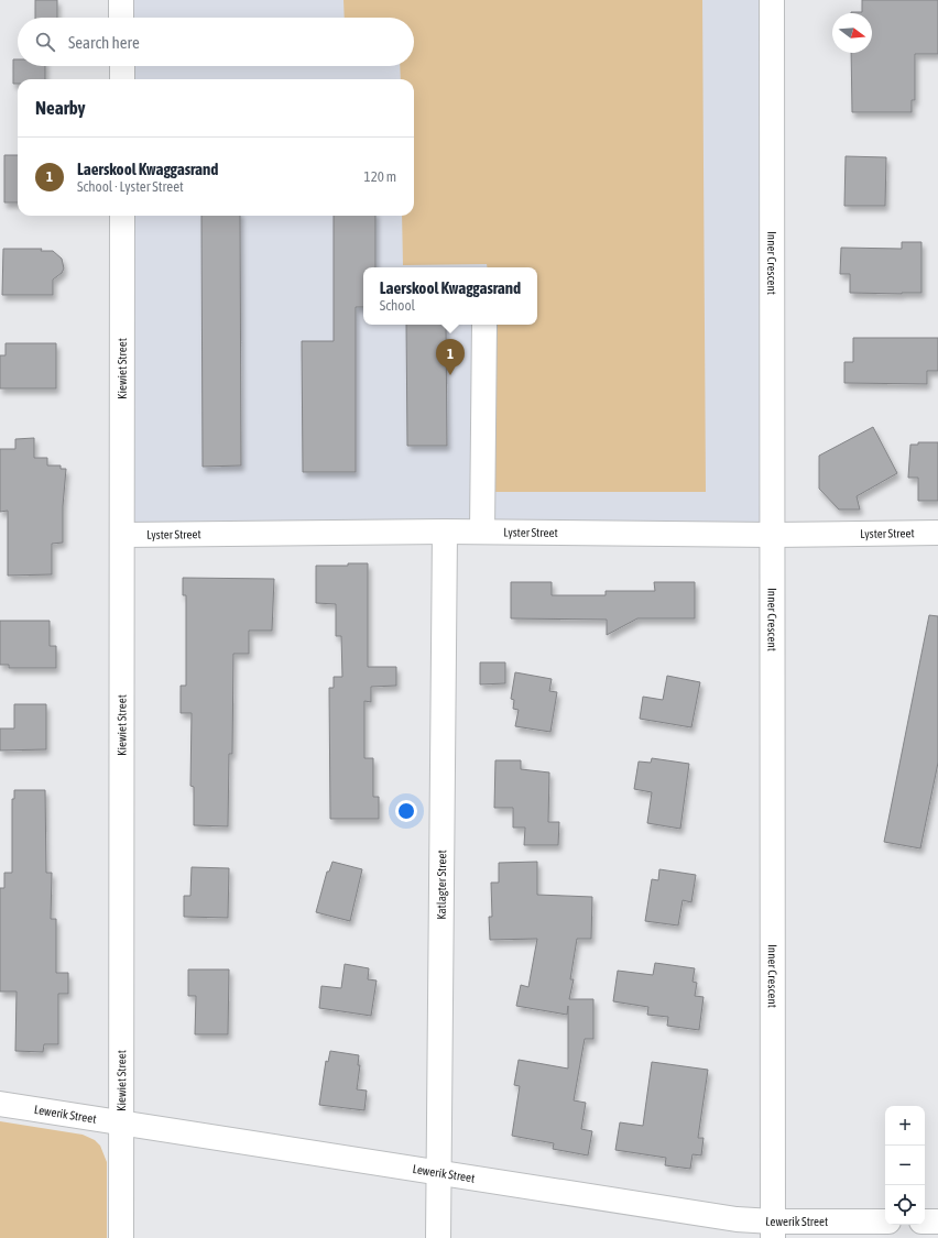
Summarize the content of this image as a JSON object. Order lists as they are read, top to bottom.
{
  "streets": {
    "street": [
      "Inner Crescent",
      "Kiewiet Street",
      "Lyster Street",
      "Katlagter Street",
      "Lewerik Street"
    ]
  },
  "crossings": [
    ["Inner Crescent", "Lyster Street"],
    ["Inner Crescent", "Lewerik Street"],
    ["Kiewiet Street", "Lyster Street"],
    ["Kiewiet Street", "Lewerik Street"],
    ["Lyster Street", "Katlagter Street"],
    ["Katlagter Street", "Lewerik Street"]
  ],
  "north": "right",
  "page": {
    "search": "Search here",
    "heading": "Nearby",
    "list": [
      {
        "mark": "1",
        "name": "Laerskool Kwaggasrand",
        "note": "School · Lyster Street",
        "value": "120 m"
      }
    ],
    "popup": ["Laerskool Kwaggasrand", "School"],
    "pins": "1",
    "map_buttons": ["+", "−"]
  }
}
